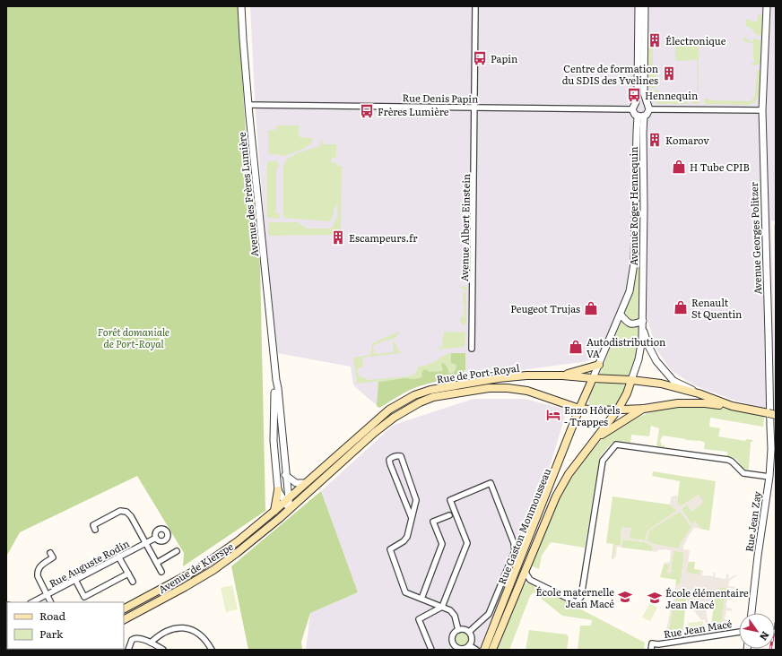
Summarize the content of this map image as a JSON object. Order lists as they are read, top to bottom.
{
  "streets": {
    "main road": ["Rue de Port-Royal", "Rue Gaston Monmousseau", "Avenue de Kierspe"],
    "street": [
      "Rue Denis Papin",
      "Avenue des Frères Lumière",
      "Avenue Roger Hennequin",
      "Avenue Albert Einstein",
      "Avenue Georges Politzer",
      "Rue Jean Zay",
      "Rue Auguste Rodin",
      "Rue Jean Macé"
    ]
  },
  "crossings": [
    ["Rue Denis Papin", "Avenue des Frères Lumière"],
    ["Rue Denis Papin", "Avenue Roger Hennequin"],
    ["Rue Denis Papin", "Avenue Albert Einstein"],
    ["Avenue des Frères Lumière", "Rue de Port-Royal"],
    ["Avenue des Frères Lumière", "Avenue de Kierspe"],
    ["Avenue Roger Hennequin", "Rue de Port-Royal"],
    ["Avenue Roger Hennequin", "Rue Gaston Monmousseau"],
    ["Avenue Georges Politzer", "Rue Jean Zay"],
    ["Rue de Port-Royal", "Rue Gaston Monmousseau"],
    ["Rue de Port-Royal", "Avenue de Kierspe"]
  ],
  "parks": ["Forêt domaniale de Port-Royal"],
  "places": {
    "building": [
      "Électronique",
      "Centre de formation du SDIS des Yvelines",
      "Komarov",
      "Escampeurs.fr"
    ],
    "bus stop": ["Papin", "Hennequin", "Frères Lumière"],
    "shop": [
      "H Tube CPIB",
      "Renault St Quentin",
      "Peugeot Trujas",
      "Autodistribution VA"
    ],
    "hotel": ["Enzo Hôtels - Trappes"],
    "school or university": ["École maternelle Jean Macé", "École élémentaire Jean Macé"]
  },
  "legend": ["Road", "Park"],
  "north": "bottom right"
}
